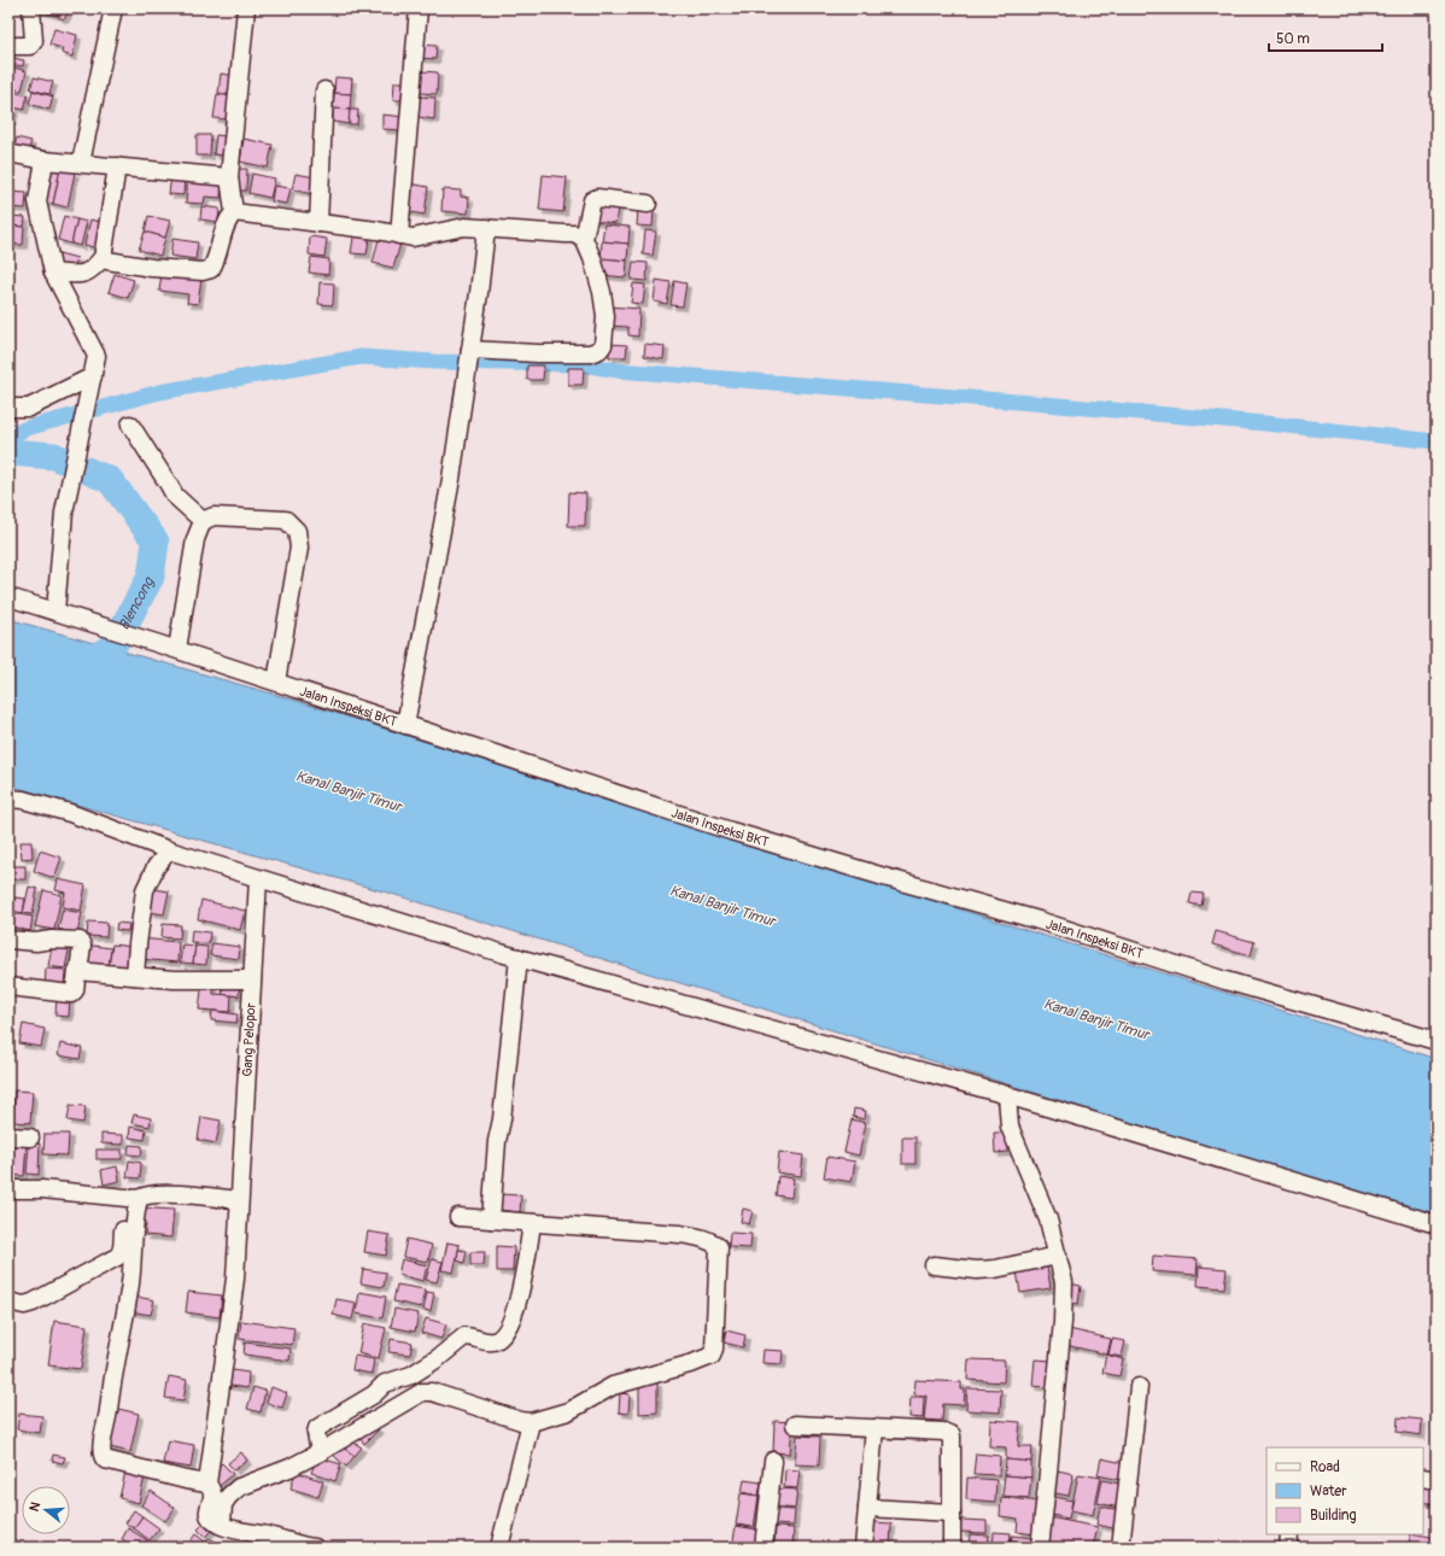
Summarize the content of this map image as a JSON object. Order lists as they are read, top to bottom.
{
  "streets": {
    "street": ["Jalan Inspeksi BKT", "Gang Pelopor"]
  },
  "water": ["Blencong", "Kanal Banjir Timur"],
  "legend": ["Road", "Water", "Building"],
  "scale_bar": "50 m",
  "north": "left"
}
